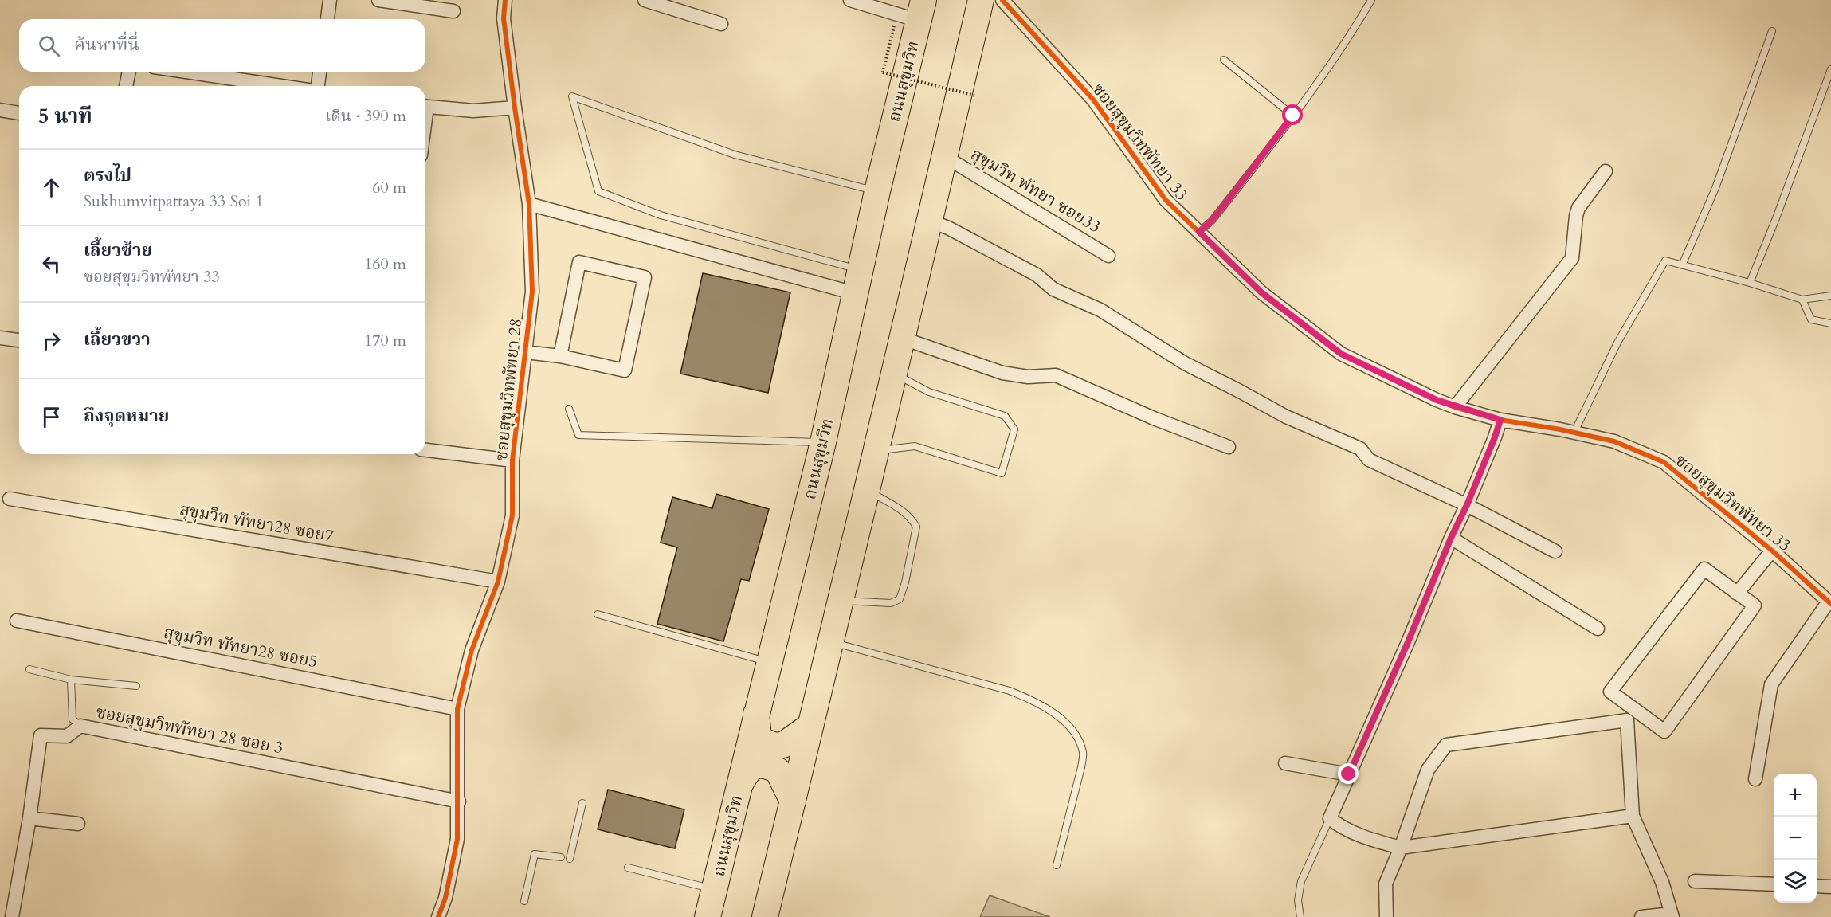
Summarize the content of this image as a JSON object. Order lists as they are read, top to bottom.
{
  "streets": {
    "highway": ["ถนนสุขุมวิท"],
    "street": [
      "ซอยสุขุมวิทพัทยา 33",
      "สุขุมวิท พัทยา ซอย33",
      "ซอยสุขุมวิทพัทยา 28",
      "สุขุมวิท พัทยา28 ซอย7",
      "สุขุมวิท พัทยา28 ซอย5",
      "ซอยสุขุมวิทพัทยา 28 ซอย 3"
    ]
  },
  "crossings": [
    ["ซอยสุขุมวิทพัทยา 28", "สุขุมวิท พัทยา28 ซอย7"],
    ["ซอยสุขุมวิทพัทยา 28", "สุขุมวิท พัทยา28 ซอย5"],
    ["ซอยสุขุมวิทพัทยา 28", "ซอยสุขุมวิทพัทยา 28 ซอย 3"]
  ],
  "page": {
    "search": "ค้นหาที่นี่",
    "heading": ["5 นาที", "เดิน · 390 m"],
    "list": [
      ["ตรงไป", "Sukhumvitpattaya 33 Soi 1", "60 m"],
      ["เลี้ยวซ้าย", "ซอยสุขุมวิทพัทยา 33", "160 m"],
      ["เลี้ยวขวา", "170 m"],
      "ถึงจุดหมาย"
    ],
    "map_buttons": ["+", "−"]
  }
}
